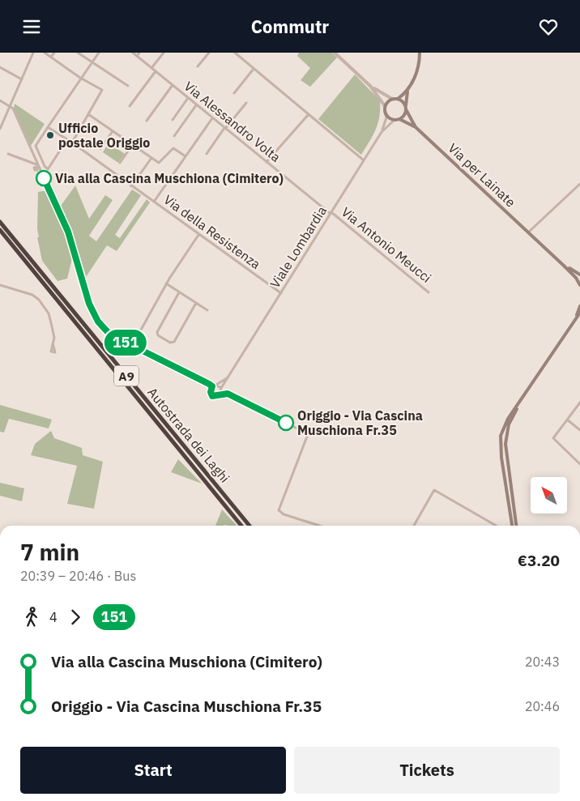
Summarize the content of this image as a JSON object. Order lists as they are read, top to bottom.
{
  "streets": {
    "highway": ["A9", "Autostrada dei Laghi"],
    "main road": ["Via per Lainate"],
    "street": [
      "Via Alessandro Volta",
      "Via della Resistenza",
      "Via Antonio Meucci",
      "Viale Lombardia"
    ]
  },
  "crossings": [
    ["Via Alessandro Volta", "Via Antonio Meucci"],
    ["Via Alessandro Volta", "Viale Lombardia"],
    ["Via per Lainate", "Viale Lombardia"],
    ["Via della Resistenza", "Viale Lombardia"],
    ["Via Antonio Meucci", "Viale Lombardia"]
  ],
  "places": ["Ufficio postale Origgio", "Via alla Cascina Muschiona (Cimitero)", "Origgio - Via Cascina Muschiona Fr.35"],
  "lines": ["bus line 151"],
  "north": "top left",
  "page": {
    "header": "Commutr",
    "on_map": "151",
    "heading": ["7 min", "20:39 – 20:46 · Bus", "€3.20"],
    "legs": ["4", "151"],
    "list": [
      {
        "name": "Via alla Cascina Muschiona (Cimitero)",
        "value": "20:43"
      },
      {
        "name": "Origgio - Via Cascina Muschiona Fr.35",
        "value": "20:46"
      }
    ],
    "buttons": ["Start", "Tickets"]
  }
}
